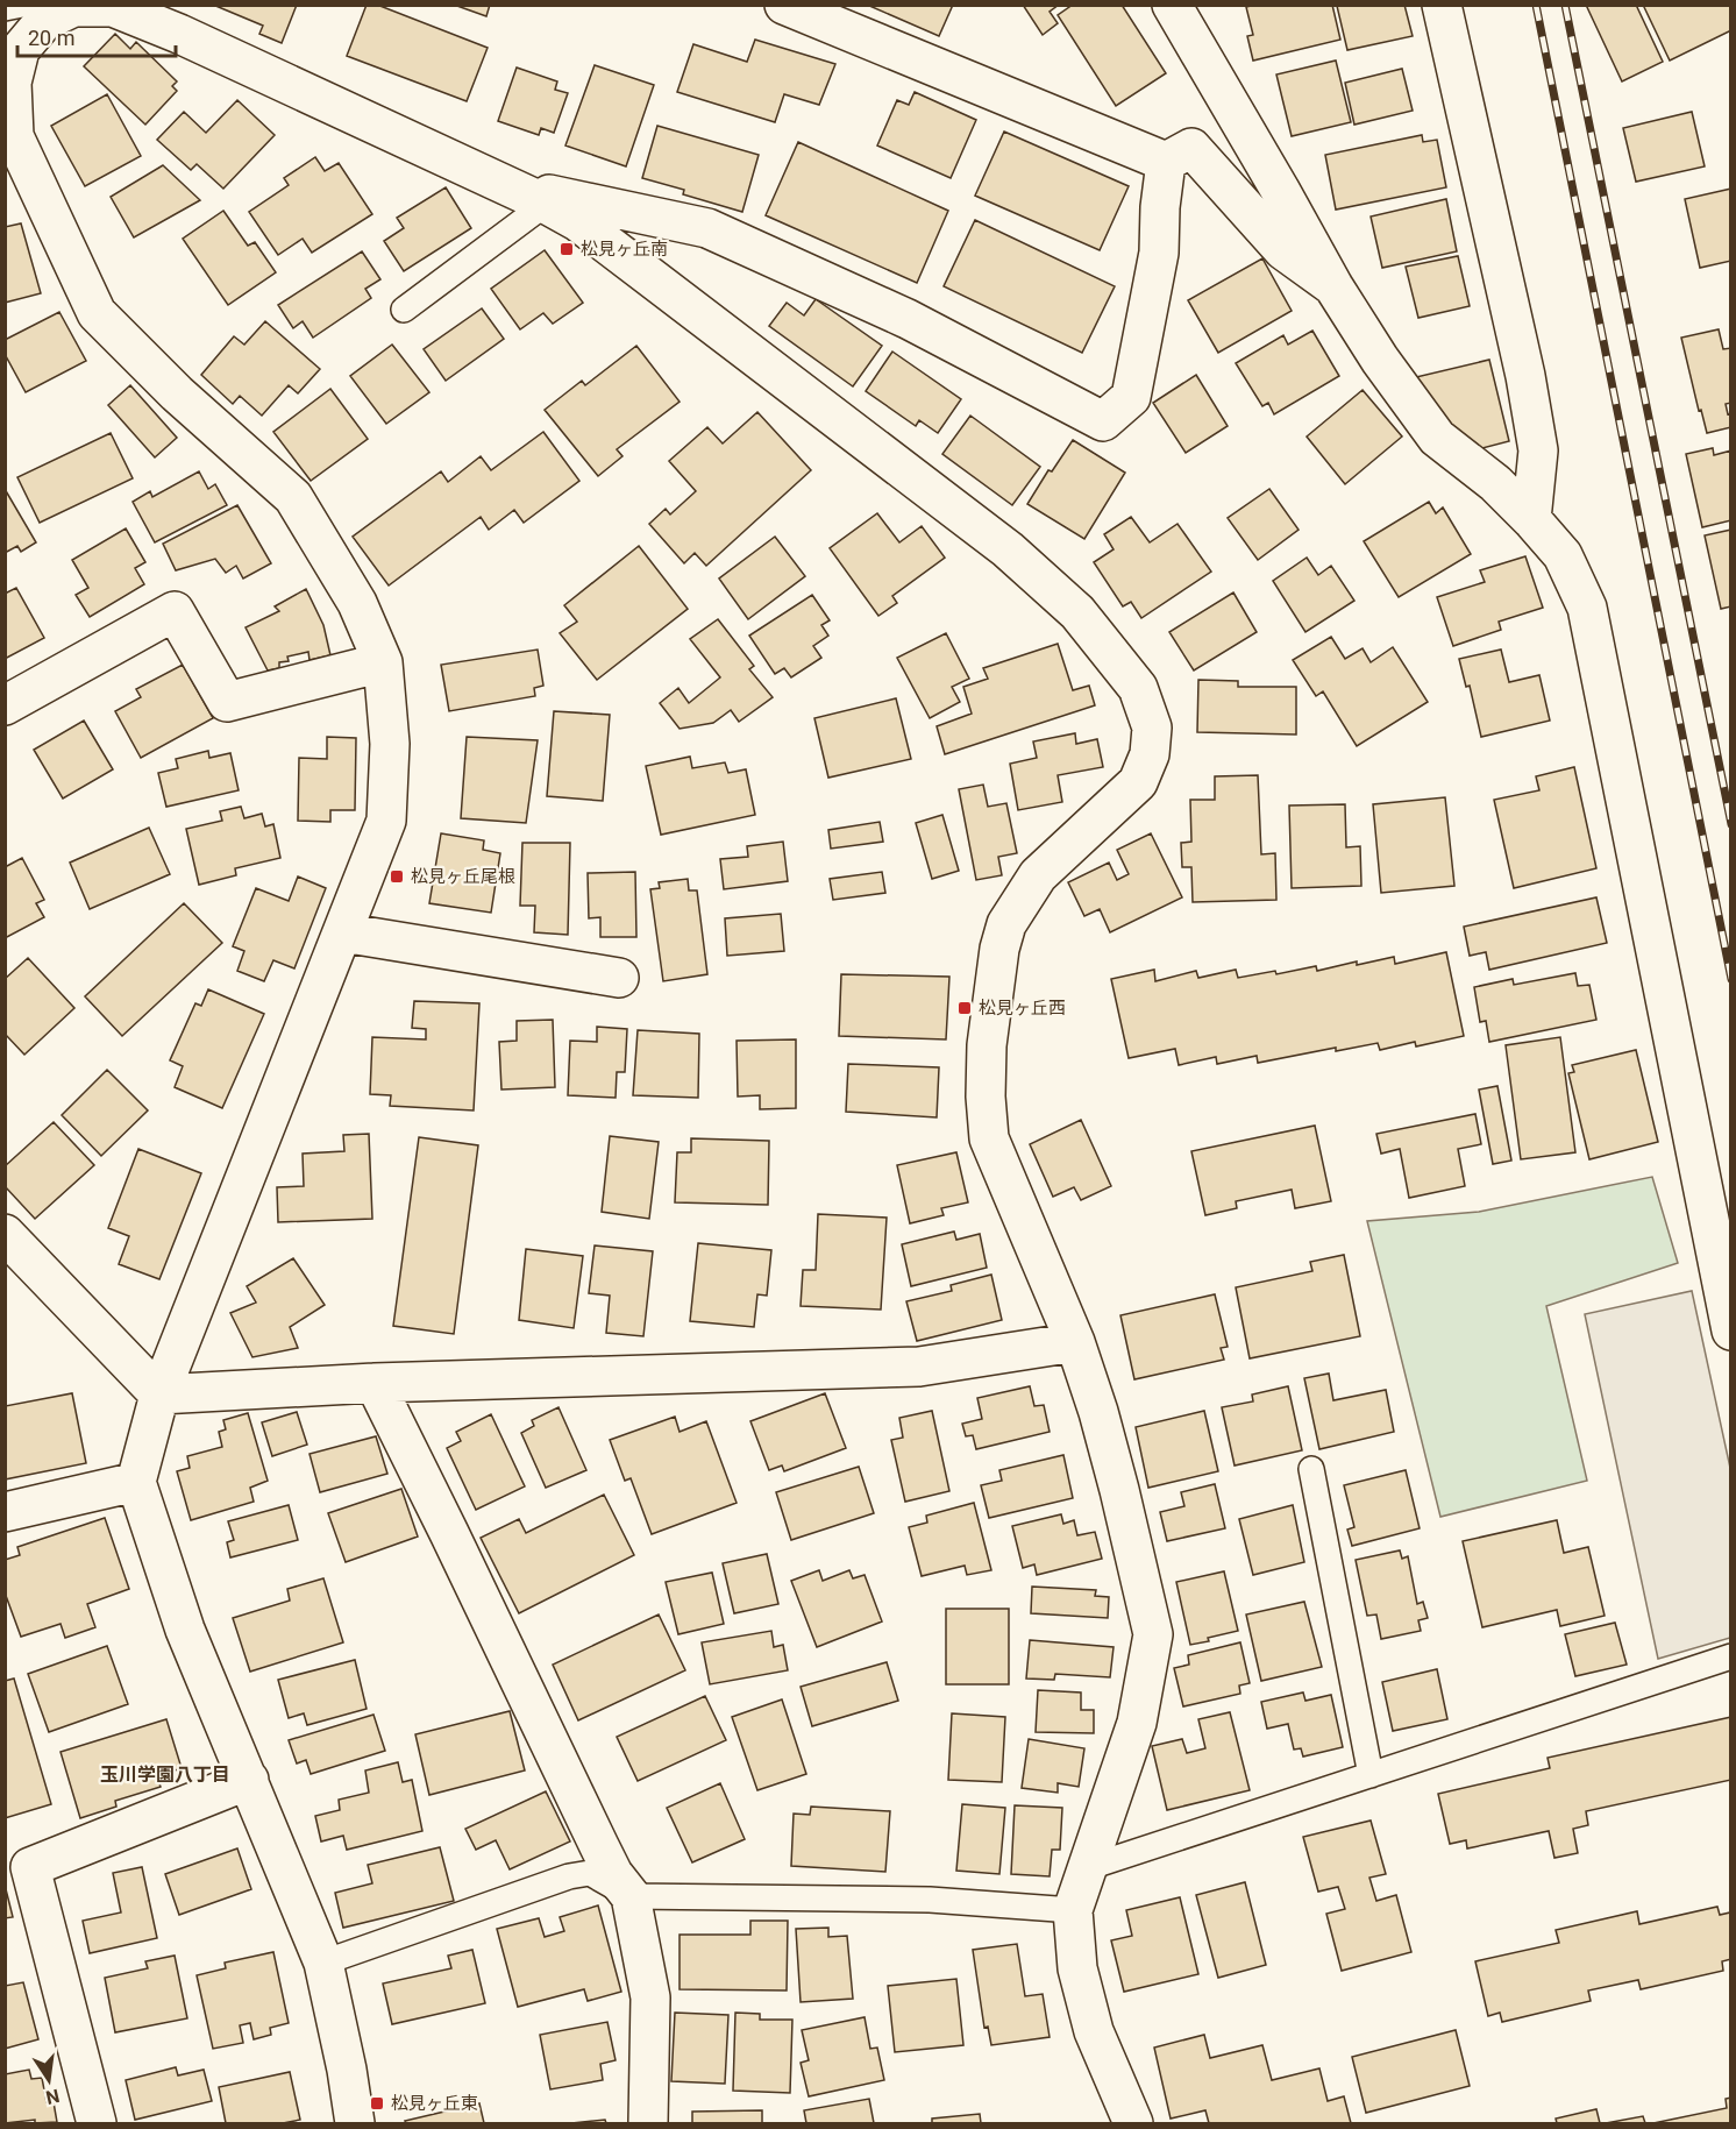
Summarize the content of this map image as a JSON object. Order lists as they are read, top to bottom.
{
  "districts": ["玉川学園八丁目"],
  "places": {
    "transit": [
      "松見ヶ丘南",
      "松見ヶ丘尾根",
      "松見ヶ丘西",
      "松見ヶ丘東"
    ]
  },
  "scale_bar": "20 m",
  "north": "bottom"
}
